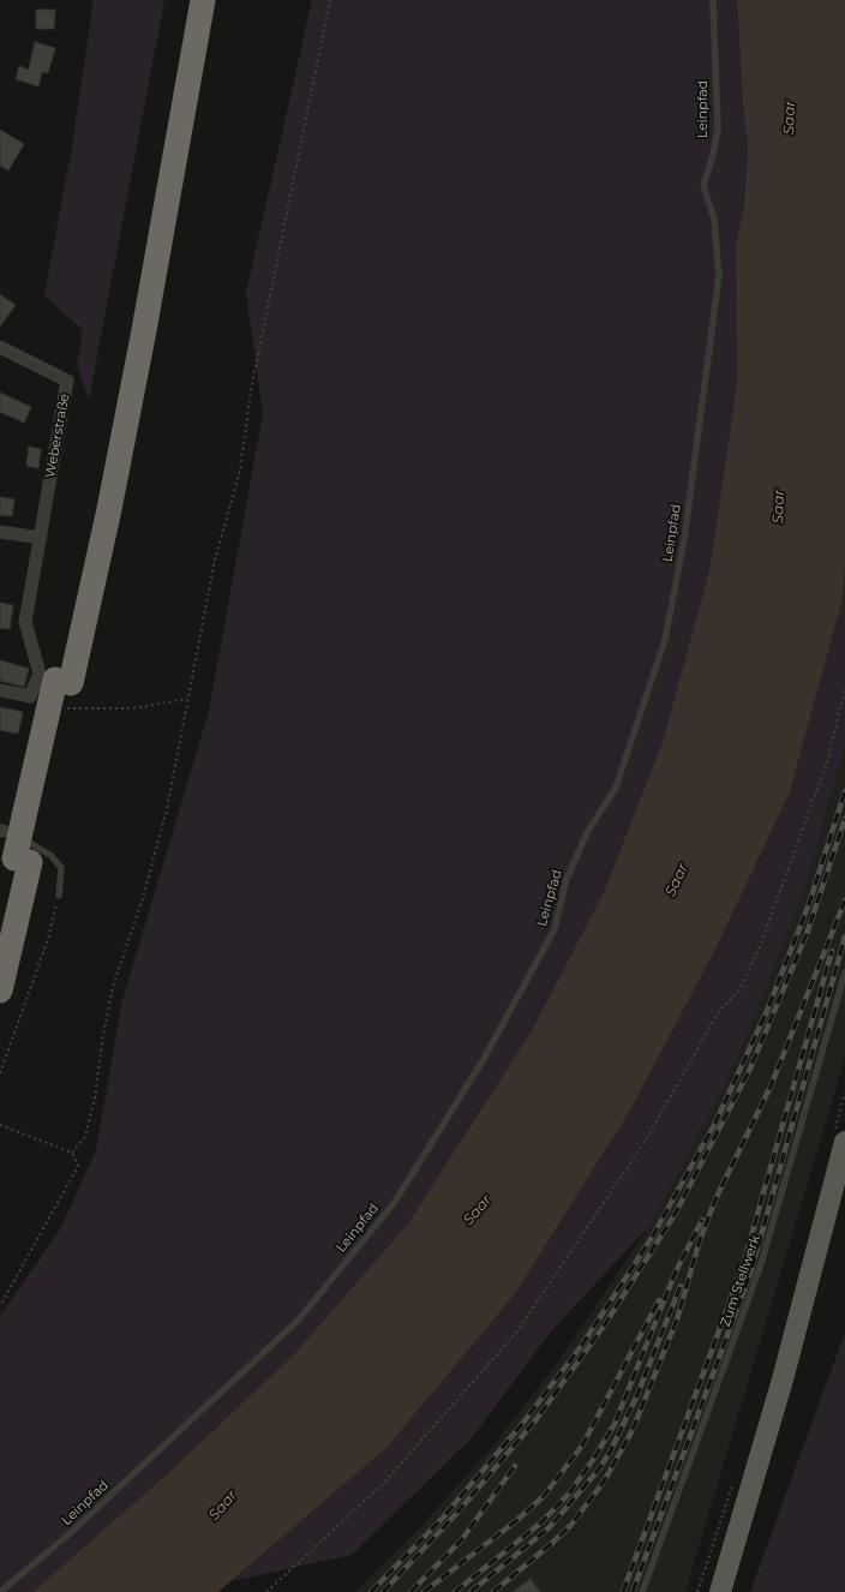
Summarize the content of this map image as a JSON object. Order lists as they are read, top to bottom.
{
  "streets": {
    "street": ["Weberstraße"],
    "lane": ["Leinpfad", "Zum Stellwerk"]
  },
  "water": ["Saar"]
}
